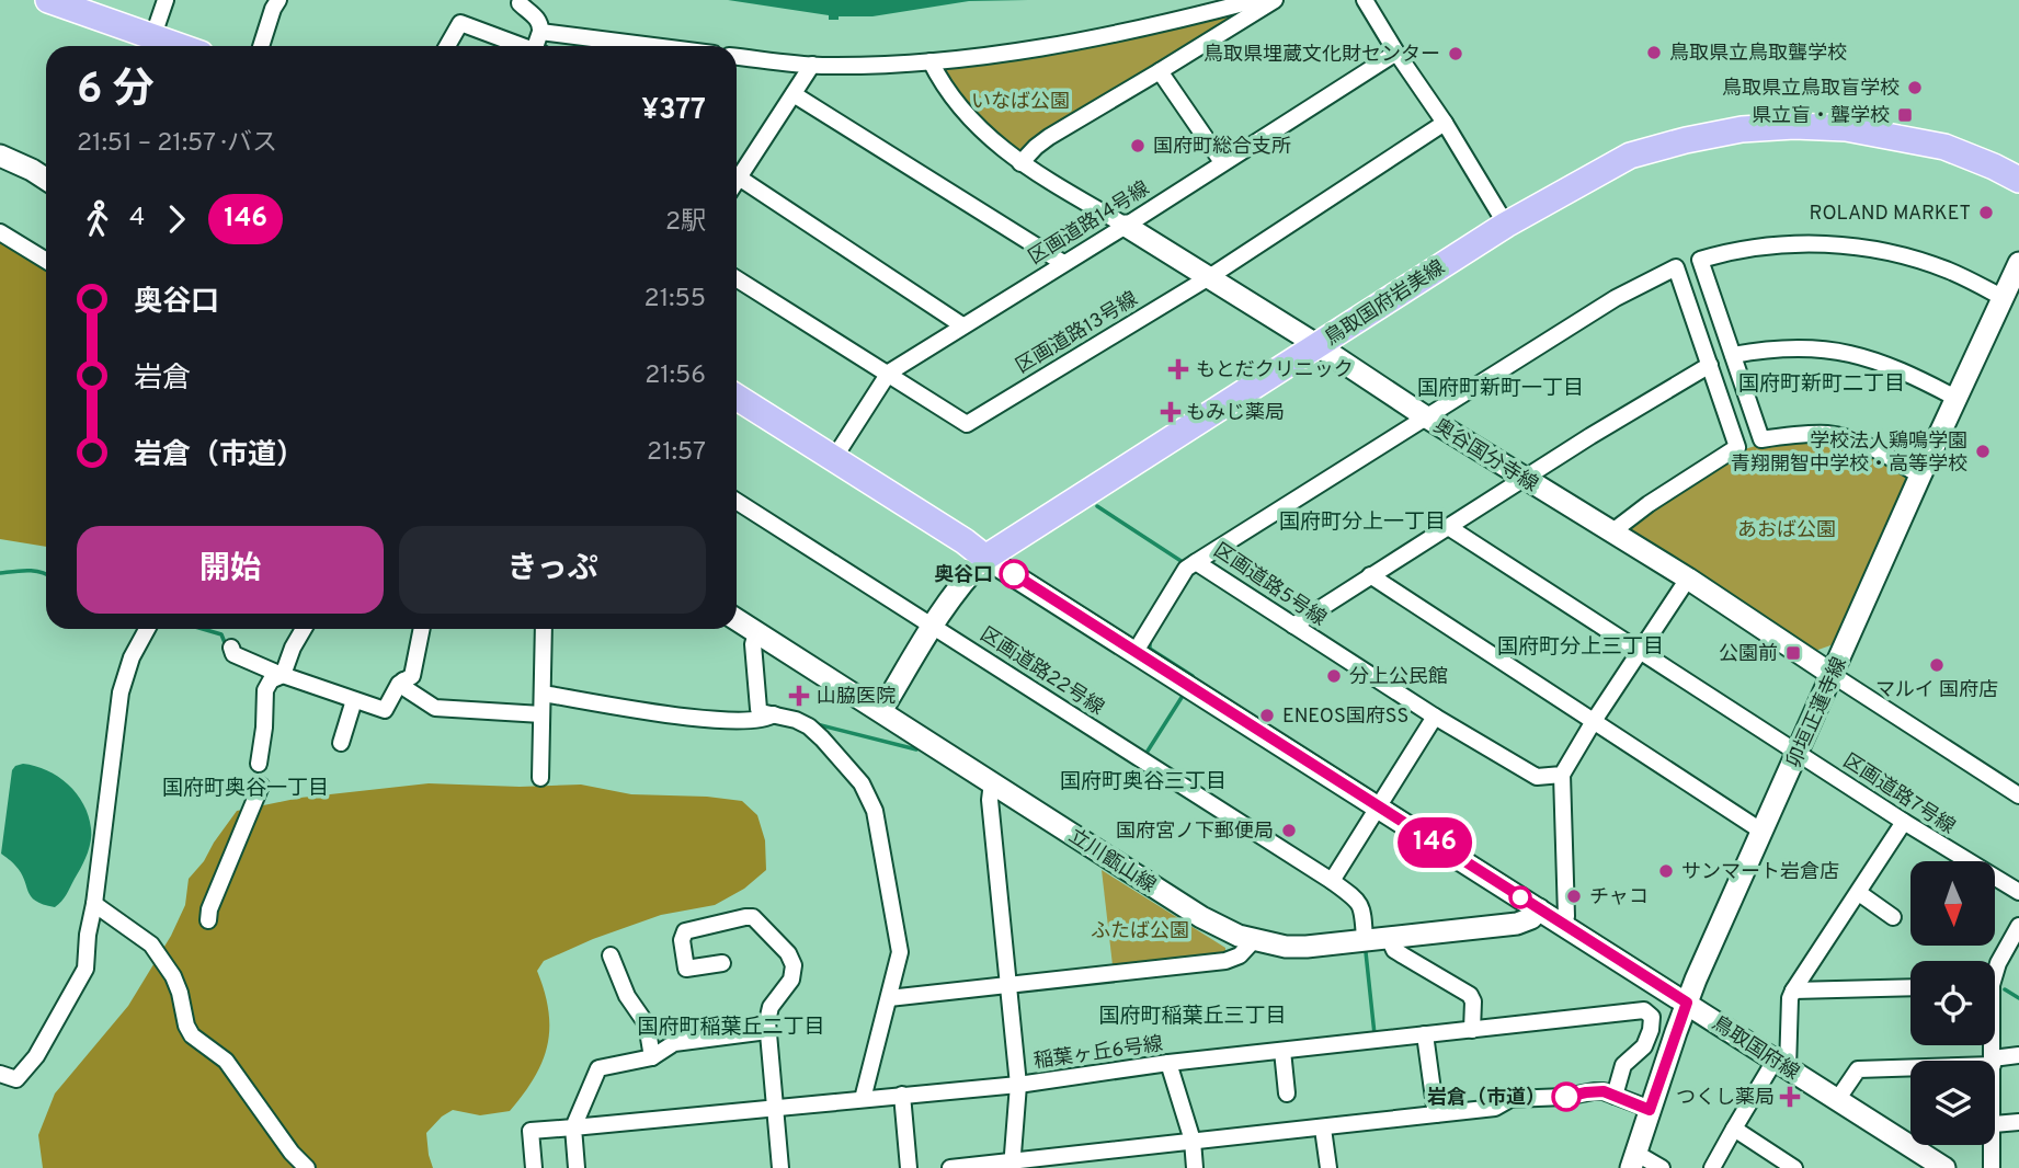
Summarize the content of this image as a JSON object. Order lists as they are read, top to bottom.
{
  "streets": {
    "main road": [
      "鳥取国府岩美線",
      "奥谷国分寺線",
      "卯垣正蓮寺線",
      "立川甑山線",
      "鳥取国府線"
    ],
    "street": [
      "区画道路14号線",
      "区画道路13号線",
      "区画道路5号線",
      "区画道路22号線",
      "区画道路7号線",
      "稲葉ヶ丘6号線"
    ]
  },
  "crossings": [
    ["区画道路14号線", "区画道路13号線"],
    ["区画道路14号線", "奥谷国分寺線"],
    ["鳥取国府岩美線", "奥谷国分寺線"],
    ["鳥取国府岩美線", "鳥取国府線"],
    ["区画道路13号線", "奥谷国分寺線"],
    ["奥谷国分寺線", "区画道路5号線"],
    ["奥谷国分寺線", "卯垣正蓮寺線"],
    ["区画道路22号線", "立川甑山線"],
    ["卯垣正蓮寺線", "区画道路7号線"],
    ["卯垣正蓮寺線", "鳥取国府線"],
    ["立川甑山線", "鳥取国府線"]
  ],
  "districts": [
    "国府町新町二丁目",
    "国府町新町一丁目",
    "国府町分上一丁目",
    "国府町分上三丁目",
    "国府町奥谷三丁目",
    "国府町奥谷一丁目",
    "国府町稲葉丘三丁目",
    "国府町稲葉丘二丁目"
  ],
  "parks": ["いなば公園", "あおば公園", "ふたば公園"],
  "places": {
    "other": [
      "鳥取県立鳥取聾学校",
      "鳥取県埋蔵文化財センター",
      "鳥取県立鳥取盲学校",
      "国府町総合支所",
      "ROLAND MARKET",
      "学校法人鶏鳴学園 青翔開智中学校・高等学校",
      "奥谷口",
      "マルイ 国府店",
      "分上公民館",
      "ENEOS国府SS",
      "国府宮ノ下郵便局",
      "サンマート岩倉店",
      "チャコ",
      "岩倉（市道）"
    ],
    "transit": ["県立盲・聾学校", "公園前"],
    "health": [
      "もとだクリニック",
      "もみじ薬局",
      "山脇医院",
      "つくし薬局"
    ]
  },
  "lines": ["bus line 146"],
  "north": "bottom",
  "page": {
    "on_map": "146",
    "heading": ["6 分", "21:51 – 21:57 · バス", "¥377"],
    "legs": ["4", "146", "2駅"],
    "list": [
      {
        "name": "奥谷口",
        "value": "21:55"
      },
      {
        "name": "岩倉",
        "value": "21:56"
      },
      {
        "name": "岩倉（市道）",
        "value": "21:57"
      }
    ],
    "buttons": ["開始", "きっぷ"]
  }
}
